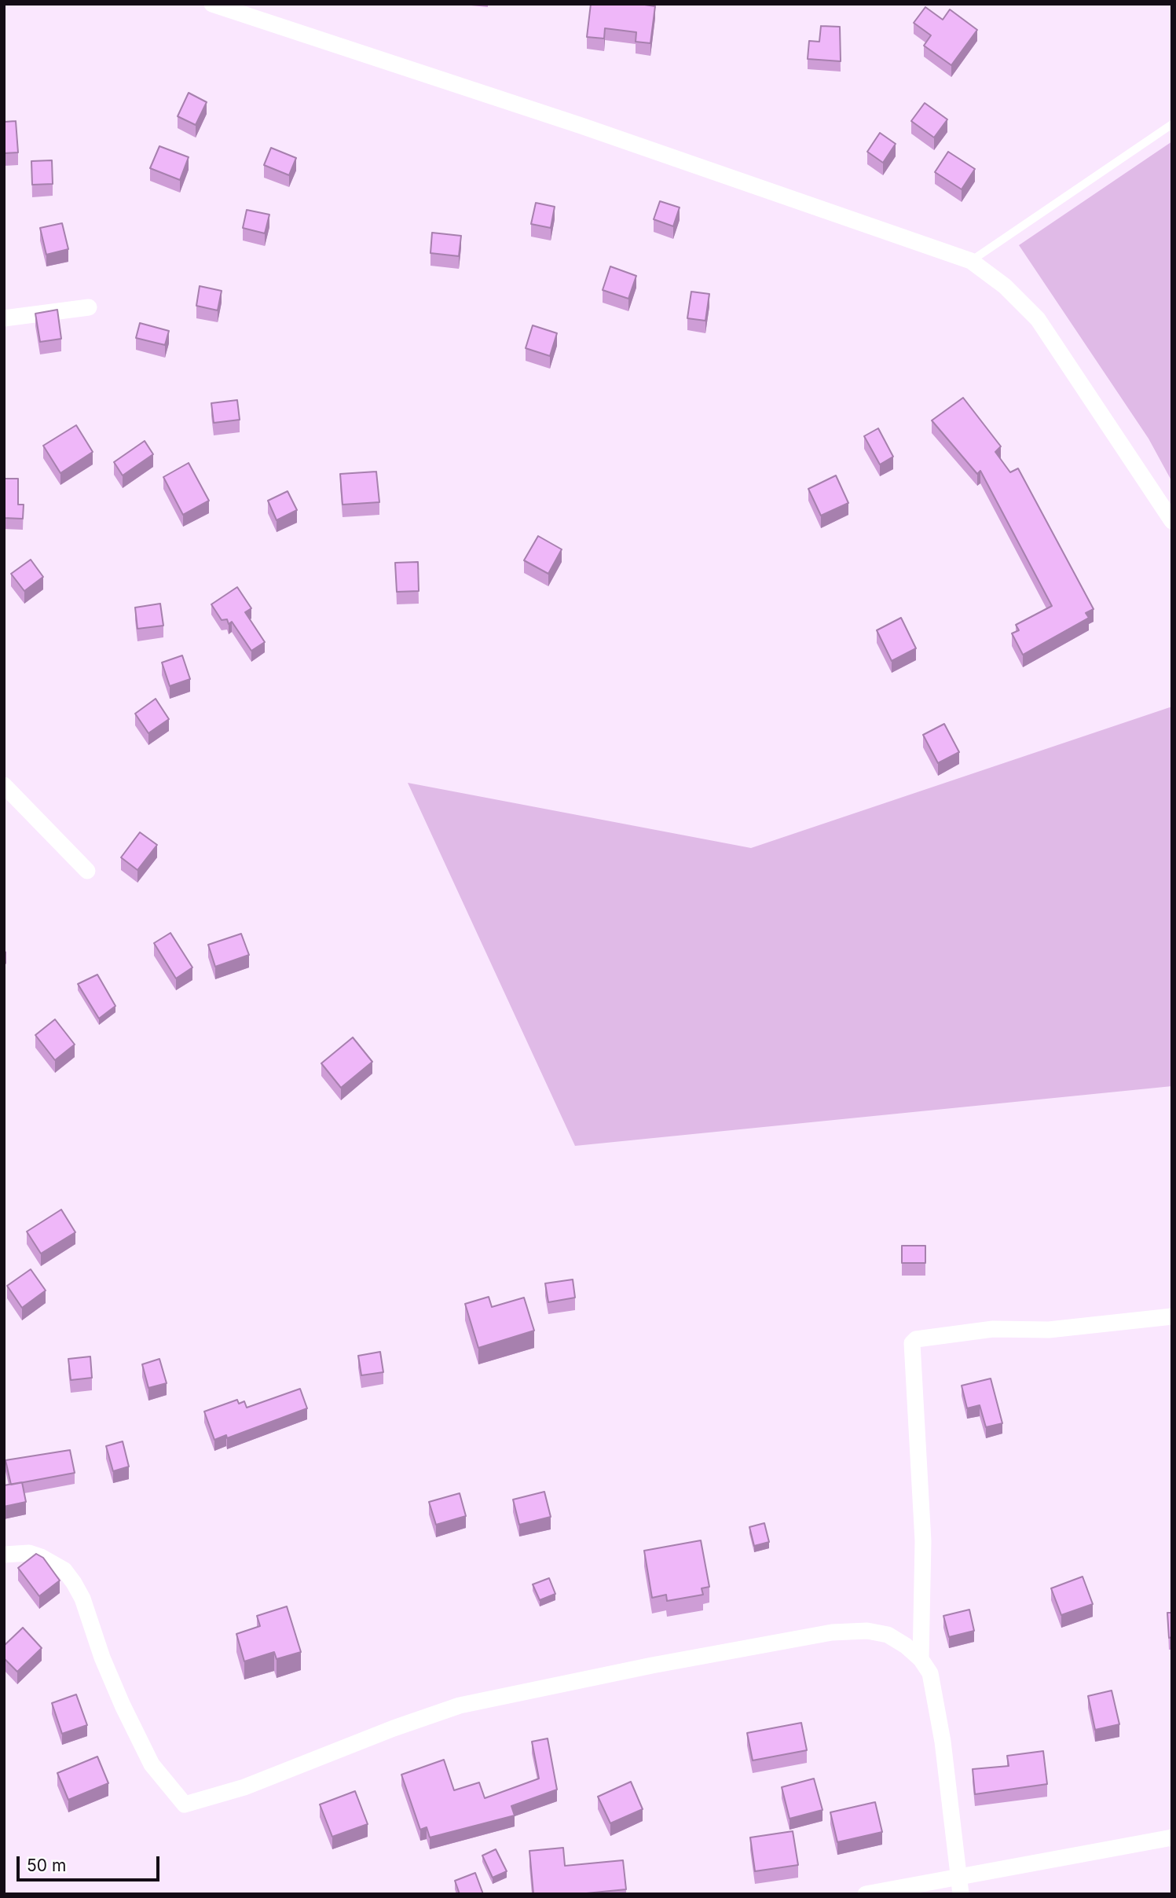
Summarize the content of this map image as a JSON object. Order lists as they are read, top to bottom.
{
  "scale_bar": "50 m"
}
